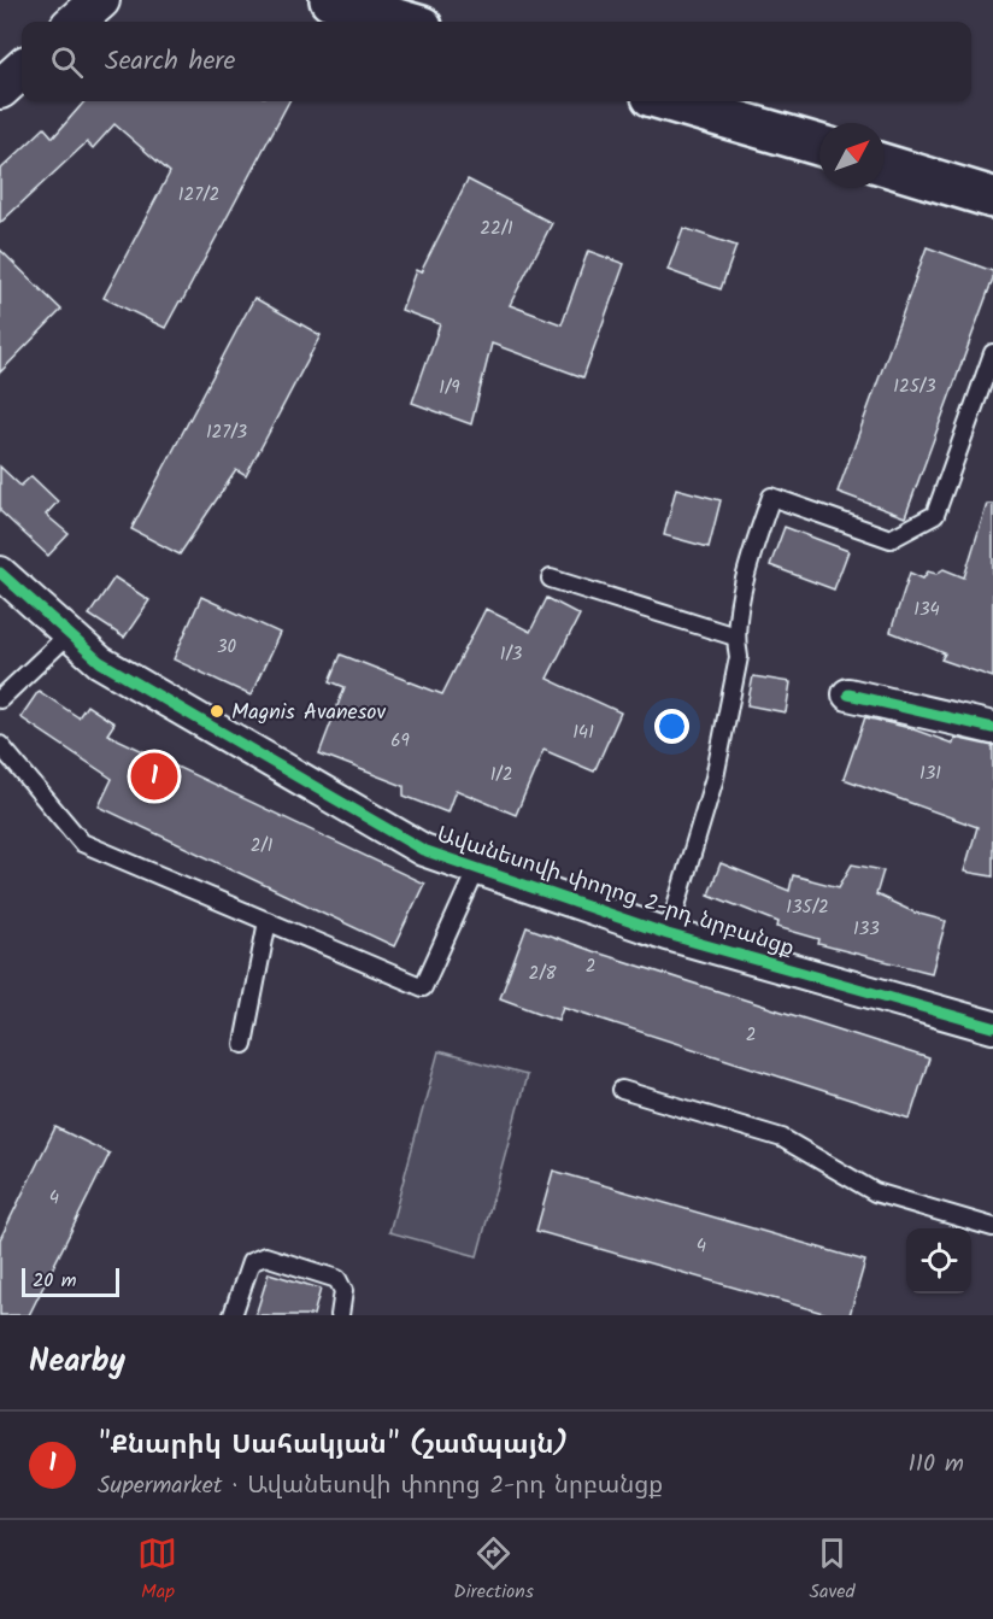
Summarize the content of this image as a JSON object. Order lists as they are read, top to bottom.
{
  "streets": {
    "street": ["Ավանեսովի փողոց 2-րդ նրբանցք"]
  },
  "places": ["Magnis Avanesov"],
  "house_numbers": [
    "127/2",
    "22/1",
    "125/3",
    "1/9",
    "127/3",
    "134",
    "30",
    "1/3",
    "141",
    "69",
    "131",
    "1/2",
    "2/1",
    "135/2",
    "133",
    "2",
    "2/8",
    "2",
    "4",
    "4"
  ],
  "scale_bar": "20 m",
  "north": "top right",
  "page": {
    "search": "Search here",
    "pins": "1",
    "scale": "20 m",
    "heading": "Nearby",
    "list": [
      {
        "mark": "1",
        "name": "\"Քնարիկ Սահակյան\" (շամպայն)",
        "note": "Supermarket · Ավանեսովի փողոց 2-րդ նրբանցք",
        "value": "110 m"
      }
    ],
    "nav": ["Map", "Directions", "Saved"]
  }
}
